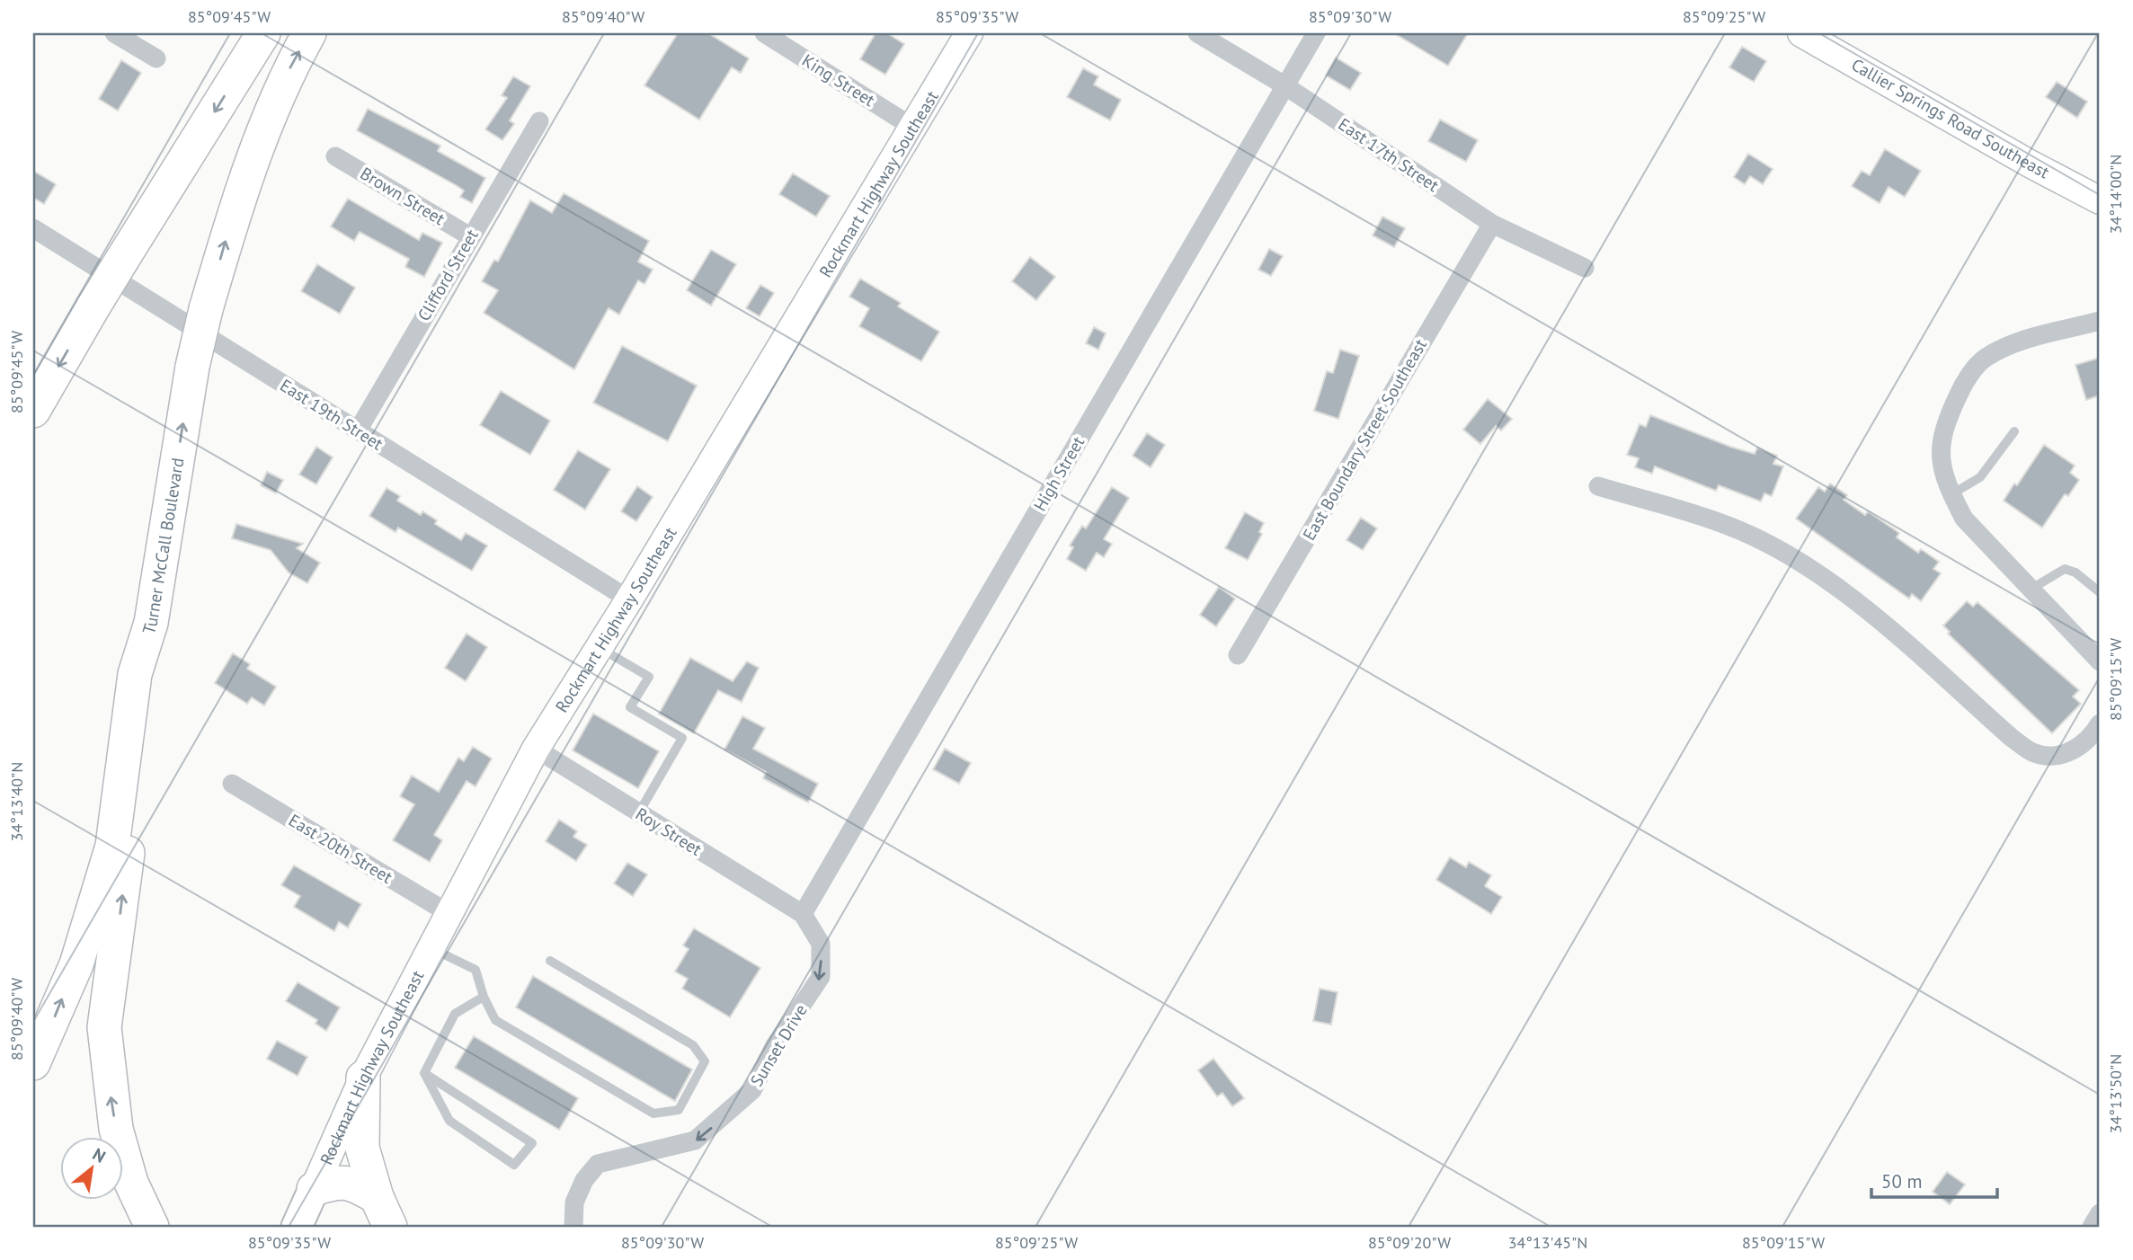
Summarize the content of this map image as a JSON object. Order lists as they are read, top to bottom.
{
  "streets": {
    "highway": ["Turner McCall Boulevard"],
    "main road": ["Callier Springs Road Southeast", "Rockmart Highway Southeast"],
    "street": [
      "King Street",
      "East 17th Street",
      "Brown Street",
      "Clifford Street",
      "East 19th Street",
      "East Boundary Street Southeast",
      "High Street",
      "Roy Street",
      "East 20th Street",
      "Sunset Drive"
    ]
  },
  "crossings": [
    ["King Street", "Rockmart Highway Southeast"],
    ["East 17th Street", "East Boundary Street Southeast"],
    ["East 17th Street", "High Street"],
    ["Rockmart Highway Southeast", "East 19th Street"],
    ["Rockmart Highway Southeast", "Roy Street"],
    ["Rockmart Highway Southeast", "East 20th Street"],
    ["Brown Street", "Clifford Street"],
    ["Clifford Street", "East 19th Street"],
    ["High Street", "Roy Street"],
    ["High Street", "Sunset Drive"],
    ["Roy Street", "Sunset Drive"]
  ],
  "one_way": ["Sunset Drive"],
  "scale_bar": "50 m",
  "north": "top right",
  "coordinates": [
    "85°09'45\"W",
    "85°09'40\"W",
    "85°09'35\"W",
    "85°09'30\"W",
    "85°09'25\"W",
    "34°14'00\"N",
    "85°09'15\"W",
    "34°13'40\"N",
    "34°13'50\"N",
    "85°09'20\"W",
    "34°13'45\"N"
  ]
}
